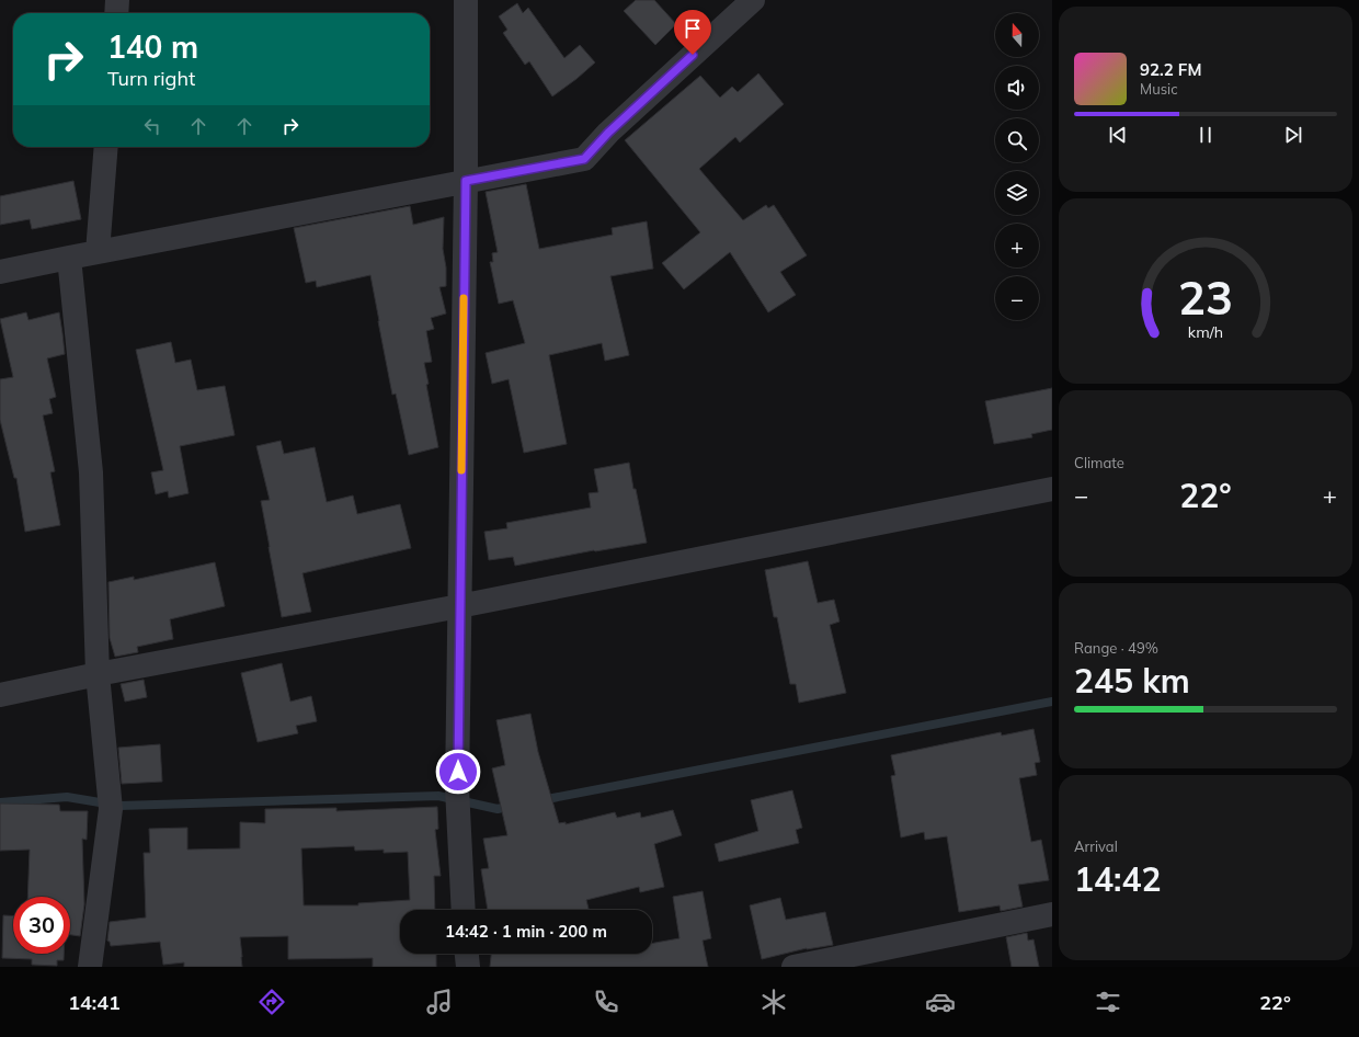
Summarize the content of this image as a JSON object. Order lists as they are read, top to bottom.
{
  "north": "top",
  "page": {
    "map_buttons": ["+", "−"],
    "turn": ["140 m", "Turn right"],
    "song": ["92.2 FM", "Music"],
    "tile": [
      "Climate",
      ["Range · 49%", "245 km"],
      ["Arrival", "14:42"]
    ],
    "heat": ["−", "22°", "+"],
    "limit": "30",
    "trip": "14:42 · 1 min · 200 m",
    "tabs": ["14:41", "22°"],
    "gauge": ["23", "km/h"]
  }
}
